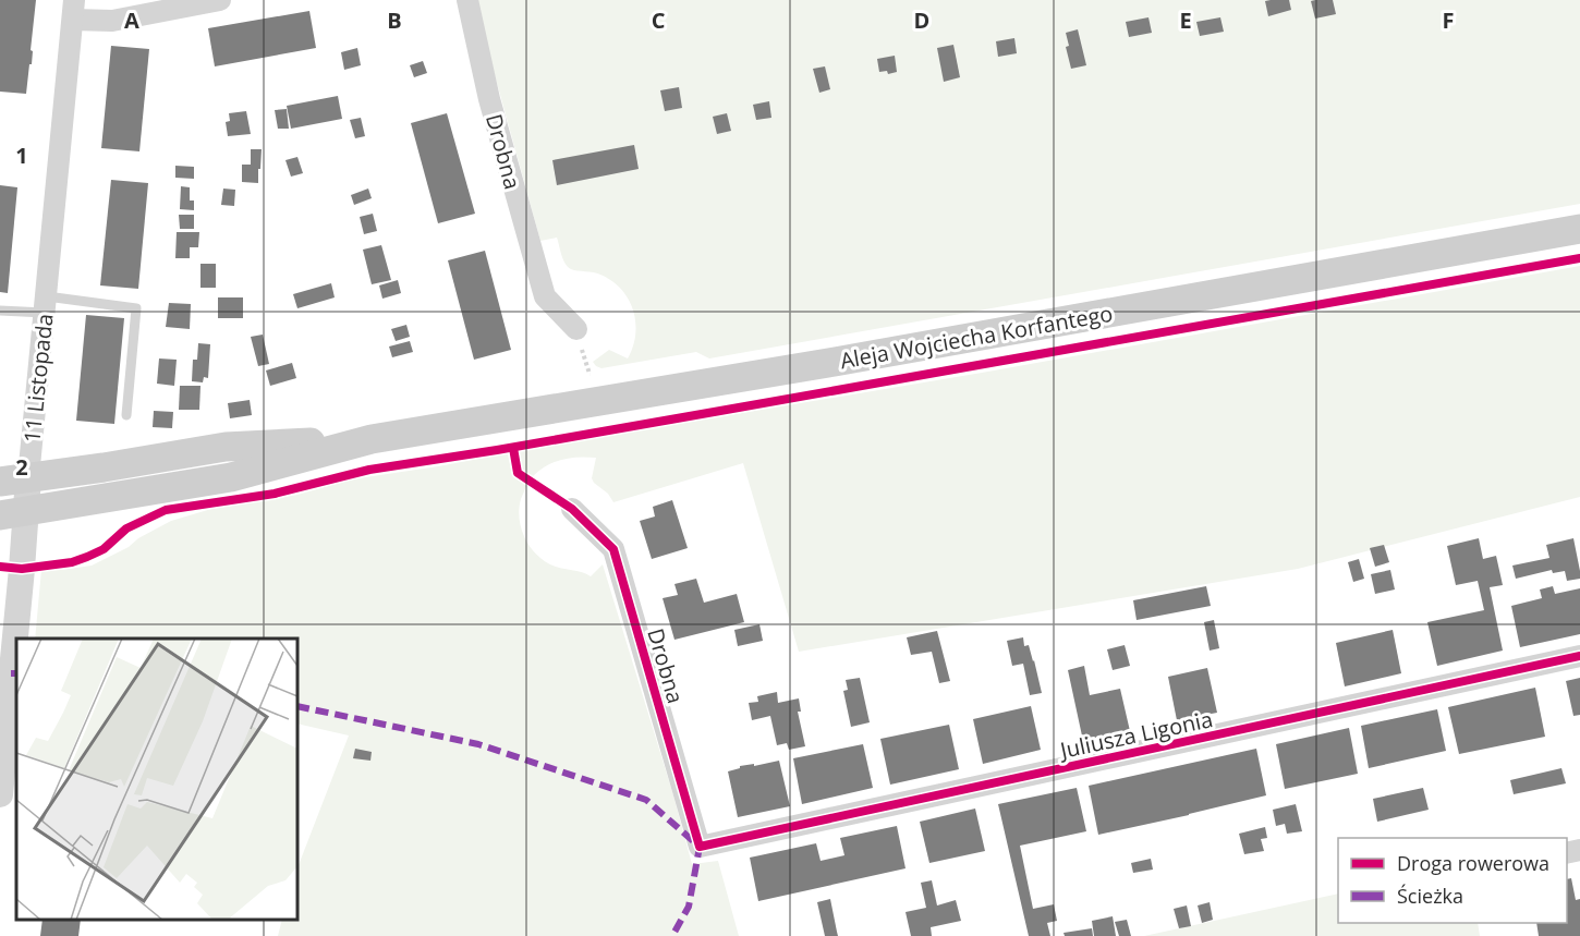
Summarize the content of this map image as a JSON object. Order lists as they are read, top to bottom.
{
  "streets": {
    "main road": ["Aleja Wojciecha Korfantego"],
    "street": ["Drobna", "11 Listopada", "Juliusza Ligonia"]
  },
  "crossings": [
    ["Drobna", "Juliusza Ligonia"],
    ["Aleja Wojciecha Korfantego", "11 Listopada"]
  ],
  "legend": ["Droga rowerowa", "Ścieżka"],
  "grid": {
    "columns": [
      "A",
      "B",
      "C",
      "D",
      "E",
      "F"
    ],
    "rows": ["1", "2"]
  }
}
